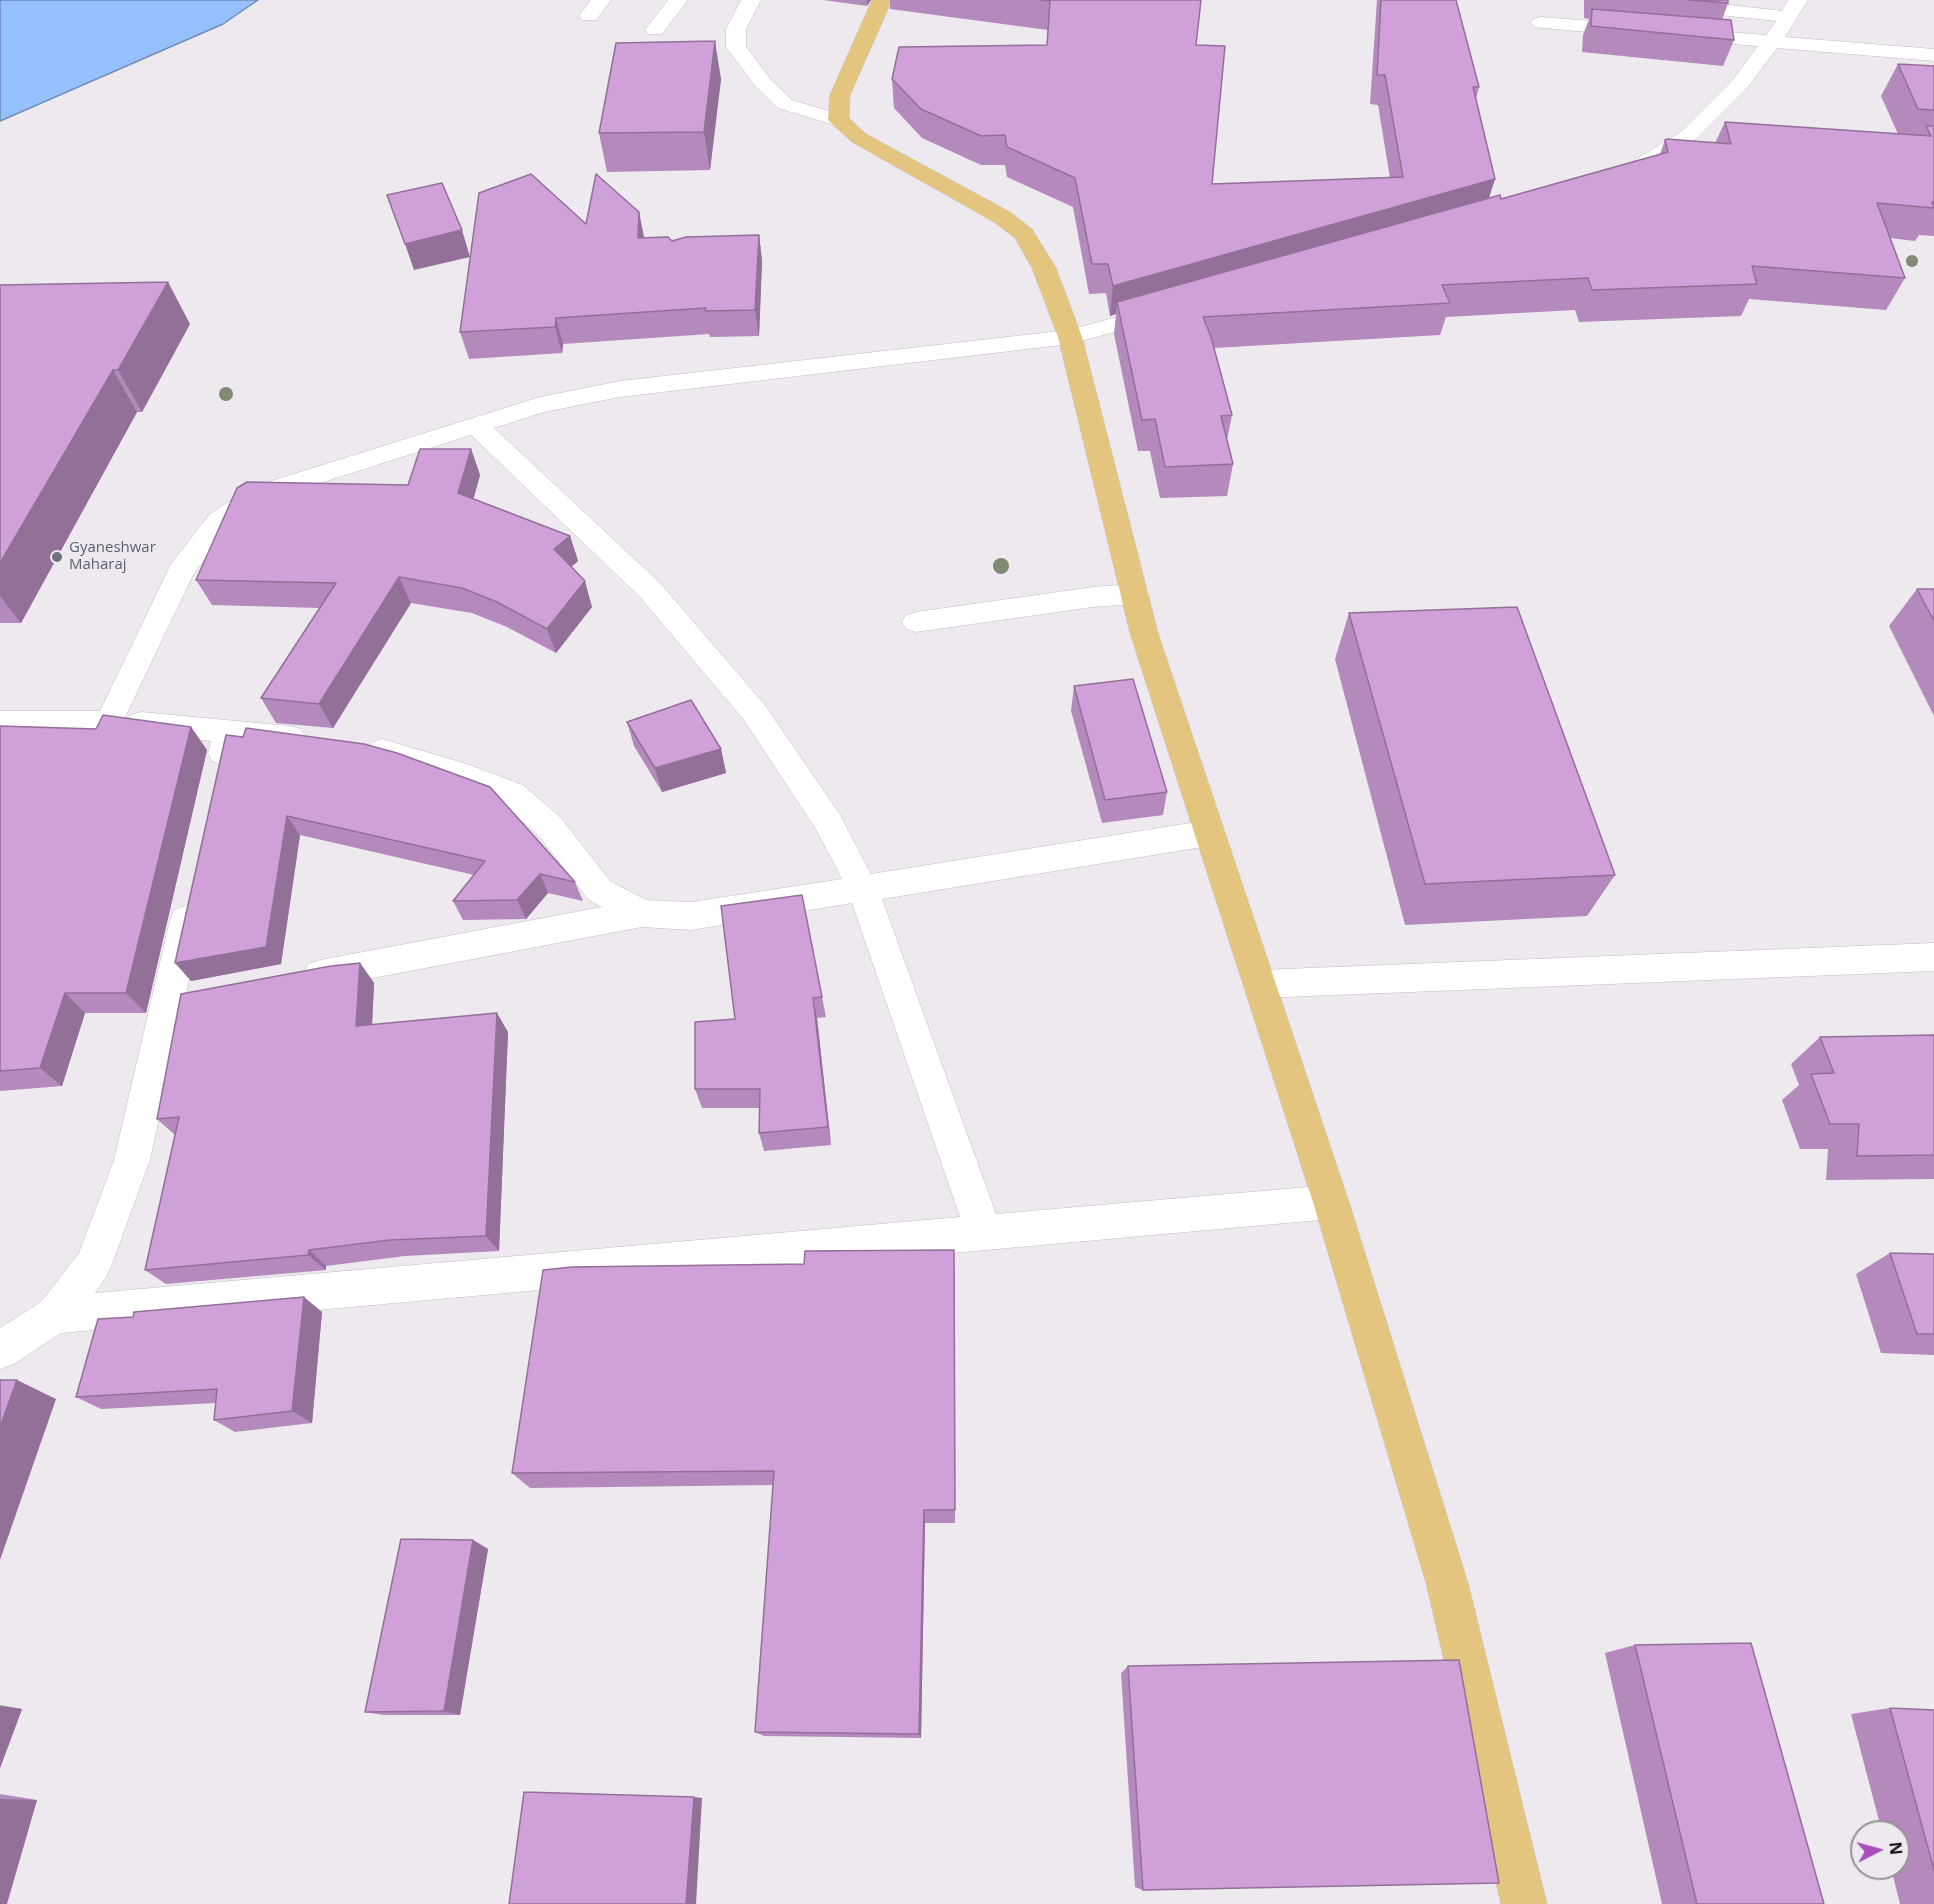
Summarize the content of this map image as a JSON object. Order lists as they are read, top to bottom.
{
  "places": ["Gyaneshwar Maharaj"],
  "north": "right"
}
